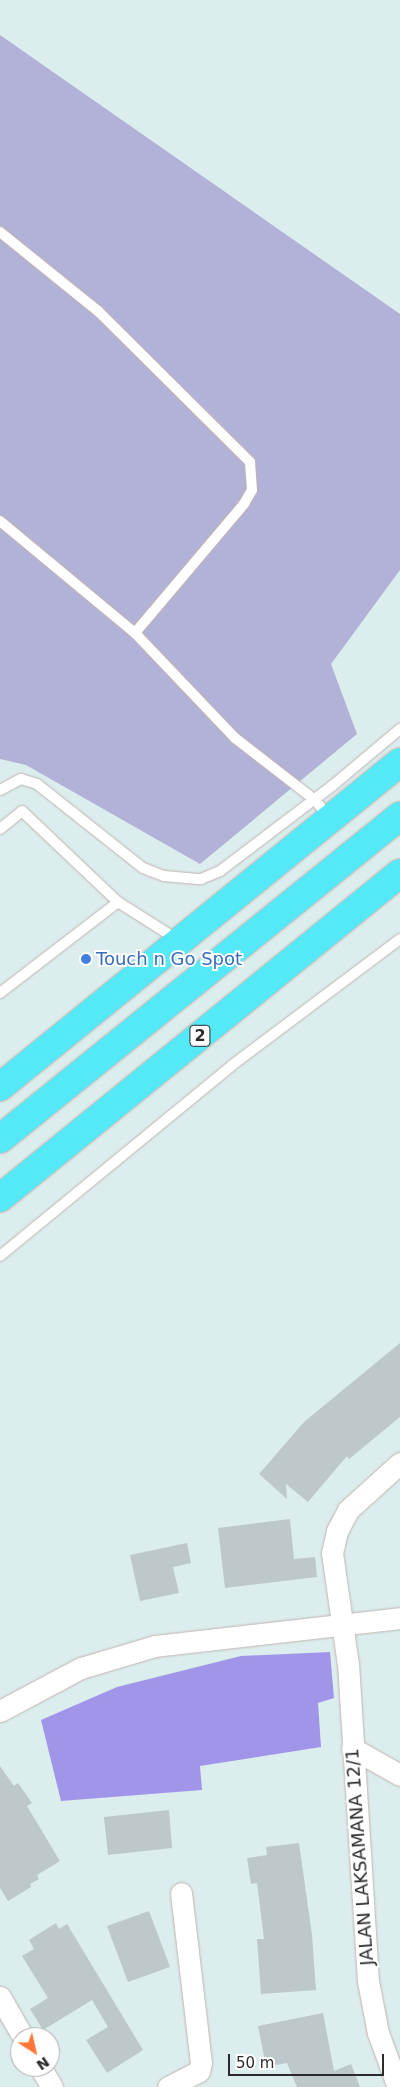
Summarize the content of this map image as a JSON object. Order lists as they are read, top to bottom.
{
  "streets": {
    "highway": ["2"],
    "street": ["JALAN LAKSAMANA 12/1"]
  },
  "places": ["Touch n Go Spot"],
  "scale_bar": "50 m",
  "north": "bottom right"
}
